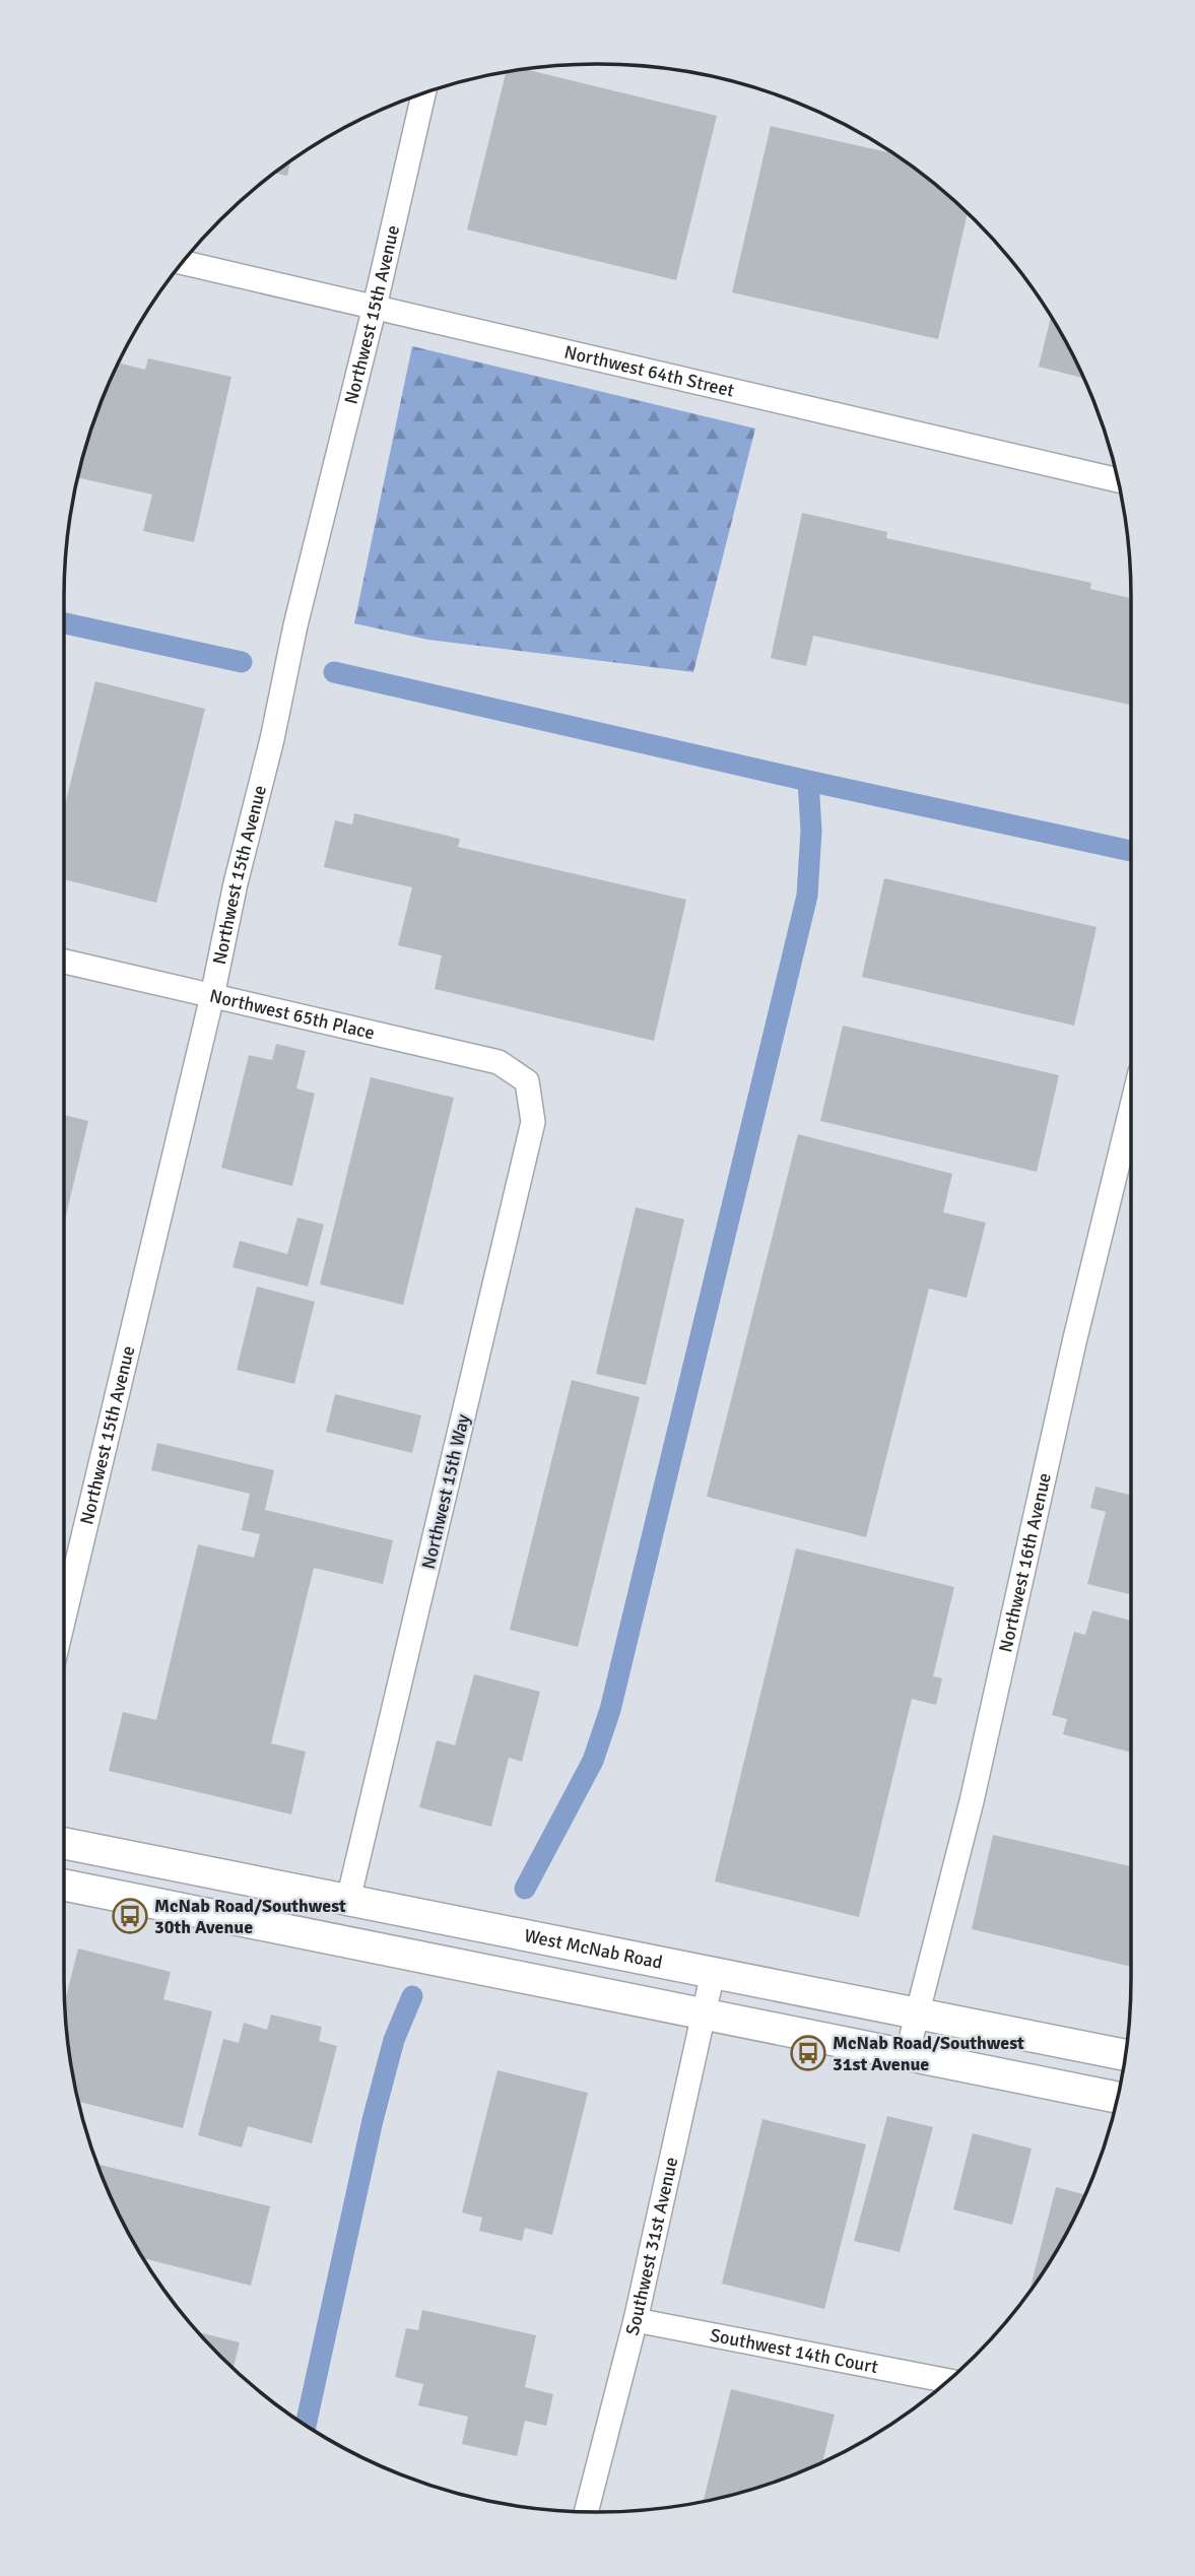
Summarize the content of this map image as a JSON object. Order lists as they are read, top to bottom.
{
  "streets": {
    "main road": ["West McNab Road"],
    "street": [
      "Northwest 15th Avenue",
      "Northwest 64th Street",
      "Northwest 65th Place",
      "Northwest 15th Way",
      "Northwest 16th Avenue",
      "Southwest 31st Avenue",
      "Southwest 14th Court"
    ]
  },
  "crossings": [
    ["Northwest 15th Avenue", "Northwest 64th Street"],
    ["Northwest 15th Avenue", "Northwest 65th Place"],
    ["Northwest 65th Place", "Northwest 15th Way"],
    ["Northwest 15th Way", "West McNab Road"],
    ["Northwest 16th Avenue", "West McNab Road"],
    ["West McNab Road", "Southwest 31st Avenue"],
    ["Southwest 31st Avenue", "Southwest 14th Court"]
  ],
  "places": {
    "bus stop": ["McNab Road/Southwest 30th Avenue", "McNab Road/Southwest 31st Avenue"]
  }
}
